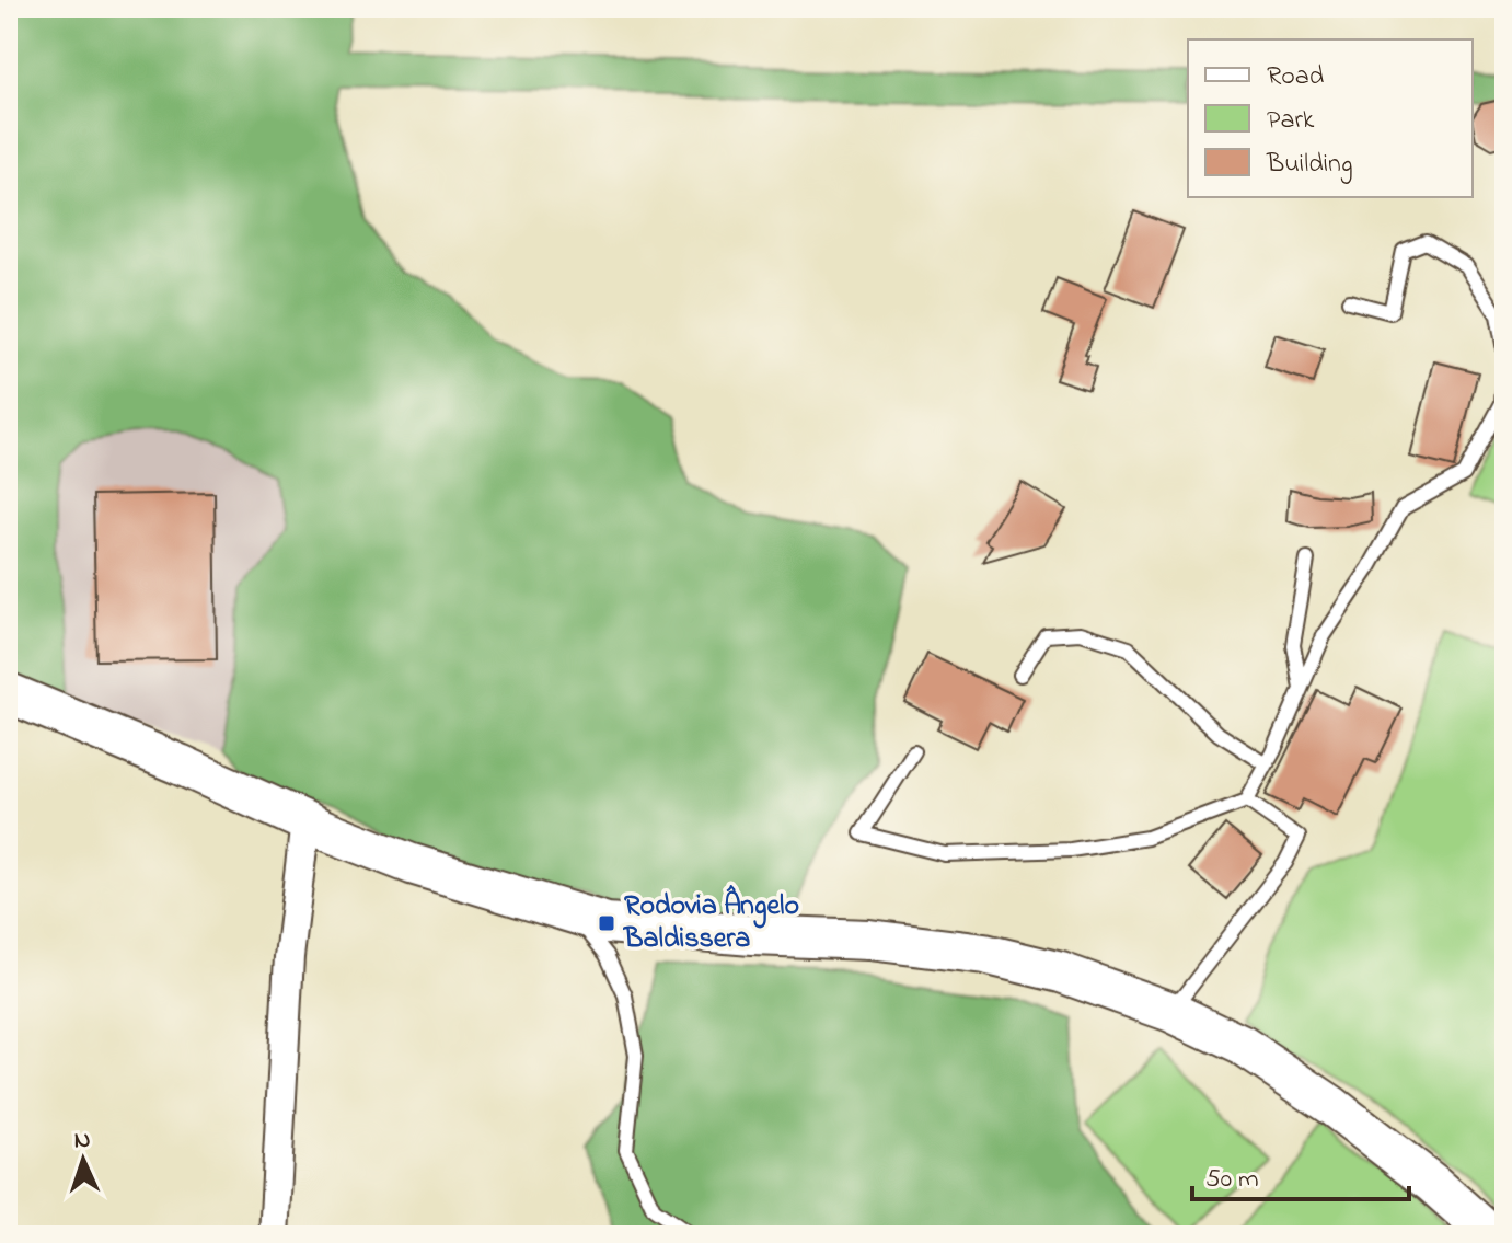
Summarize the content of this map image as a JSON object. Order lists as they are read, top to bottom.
{
  "places": {
    "transit": ["Rodovia Ângelo Baldissera"]
  },
  "legend": ["Road", "Park", "Building"],
  "scale_bar": "50 m",
  "north": "top"
}
